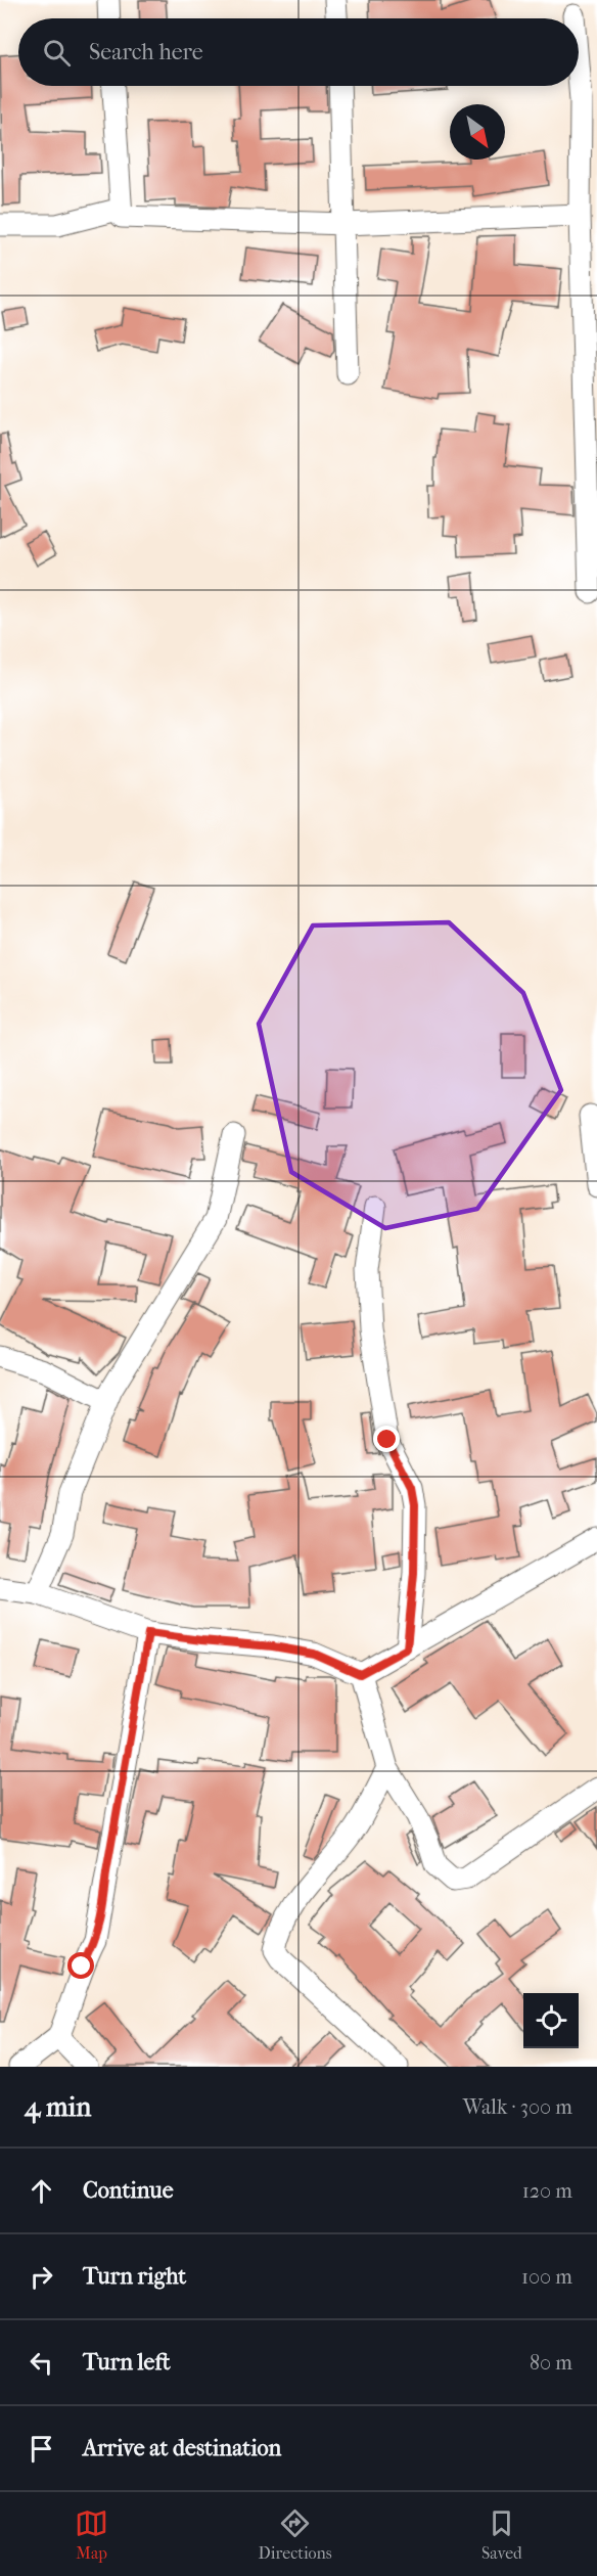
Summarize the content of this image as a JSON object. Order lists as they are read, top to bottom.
{
  "north": "bottom right",
  "page": {
    "search": "Search here",
    "heading": ["4 min", "Walk · 300 m"],
    "list": [
      ["Continue", "120 m"],
      ["Turn right", "100 m"],
      ["Turn left", "80 m"],
      "Arrive at destination"
    ],
    "nav": ["Map", "Directions", "Saved"]
  }
}
